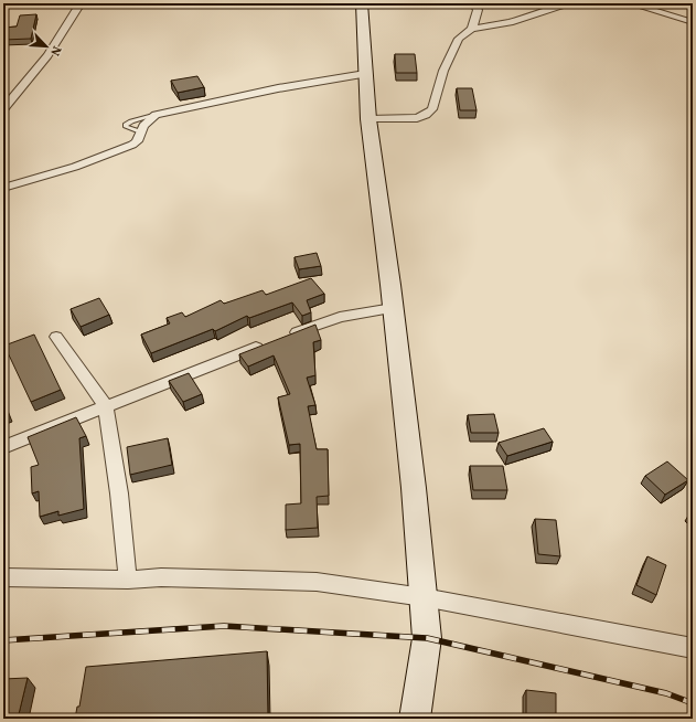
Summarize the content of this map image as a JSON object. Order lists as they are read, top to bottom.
{
  "north": "bottom right"
}
